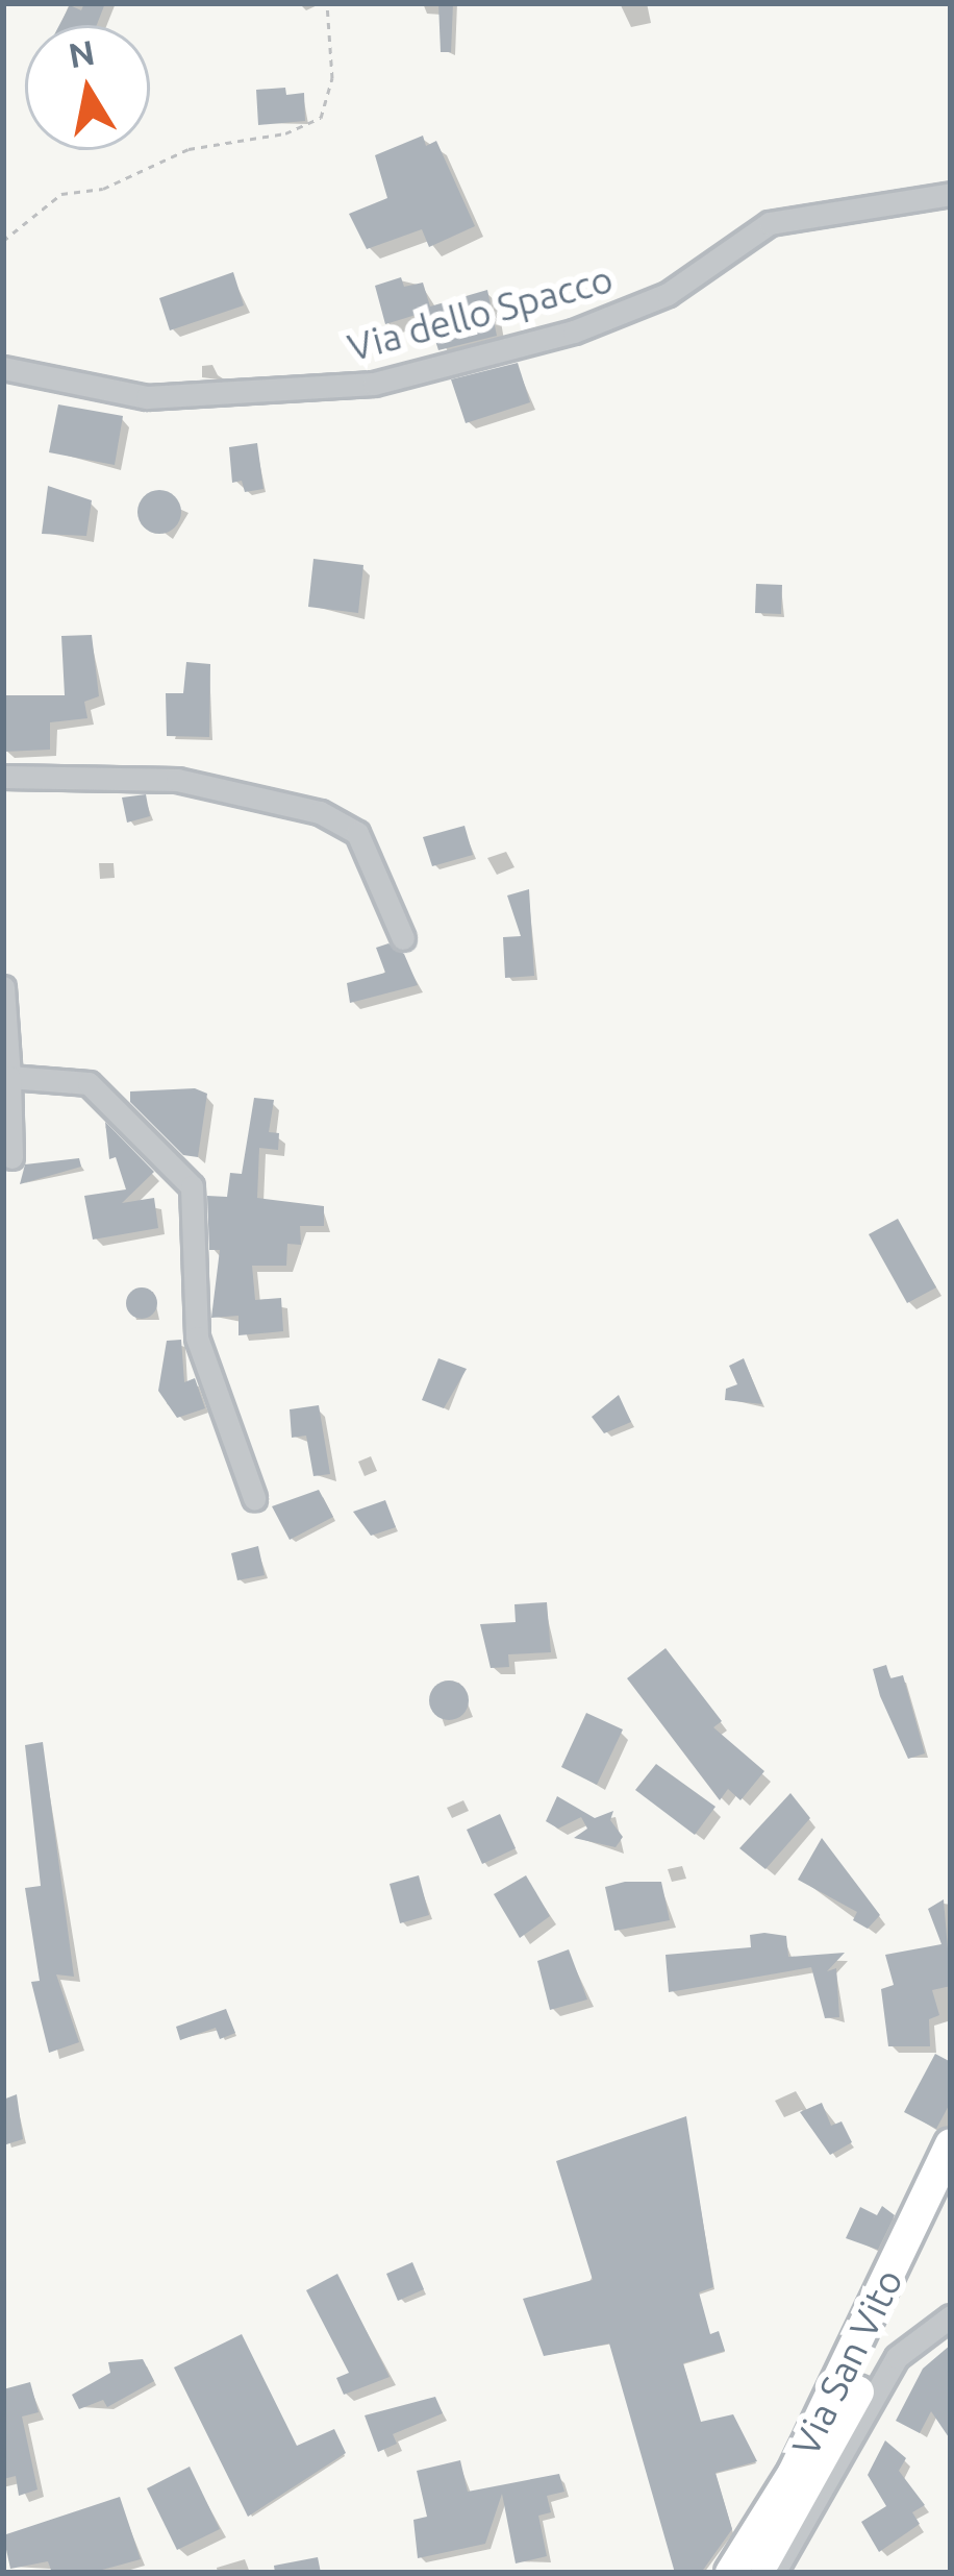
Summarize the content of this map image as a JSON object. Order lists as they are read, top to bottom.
{
  "streets": {
    "street": ["Via dello Spacco", "Via San Vito"]
  },
  "north": "top"
}
